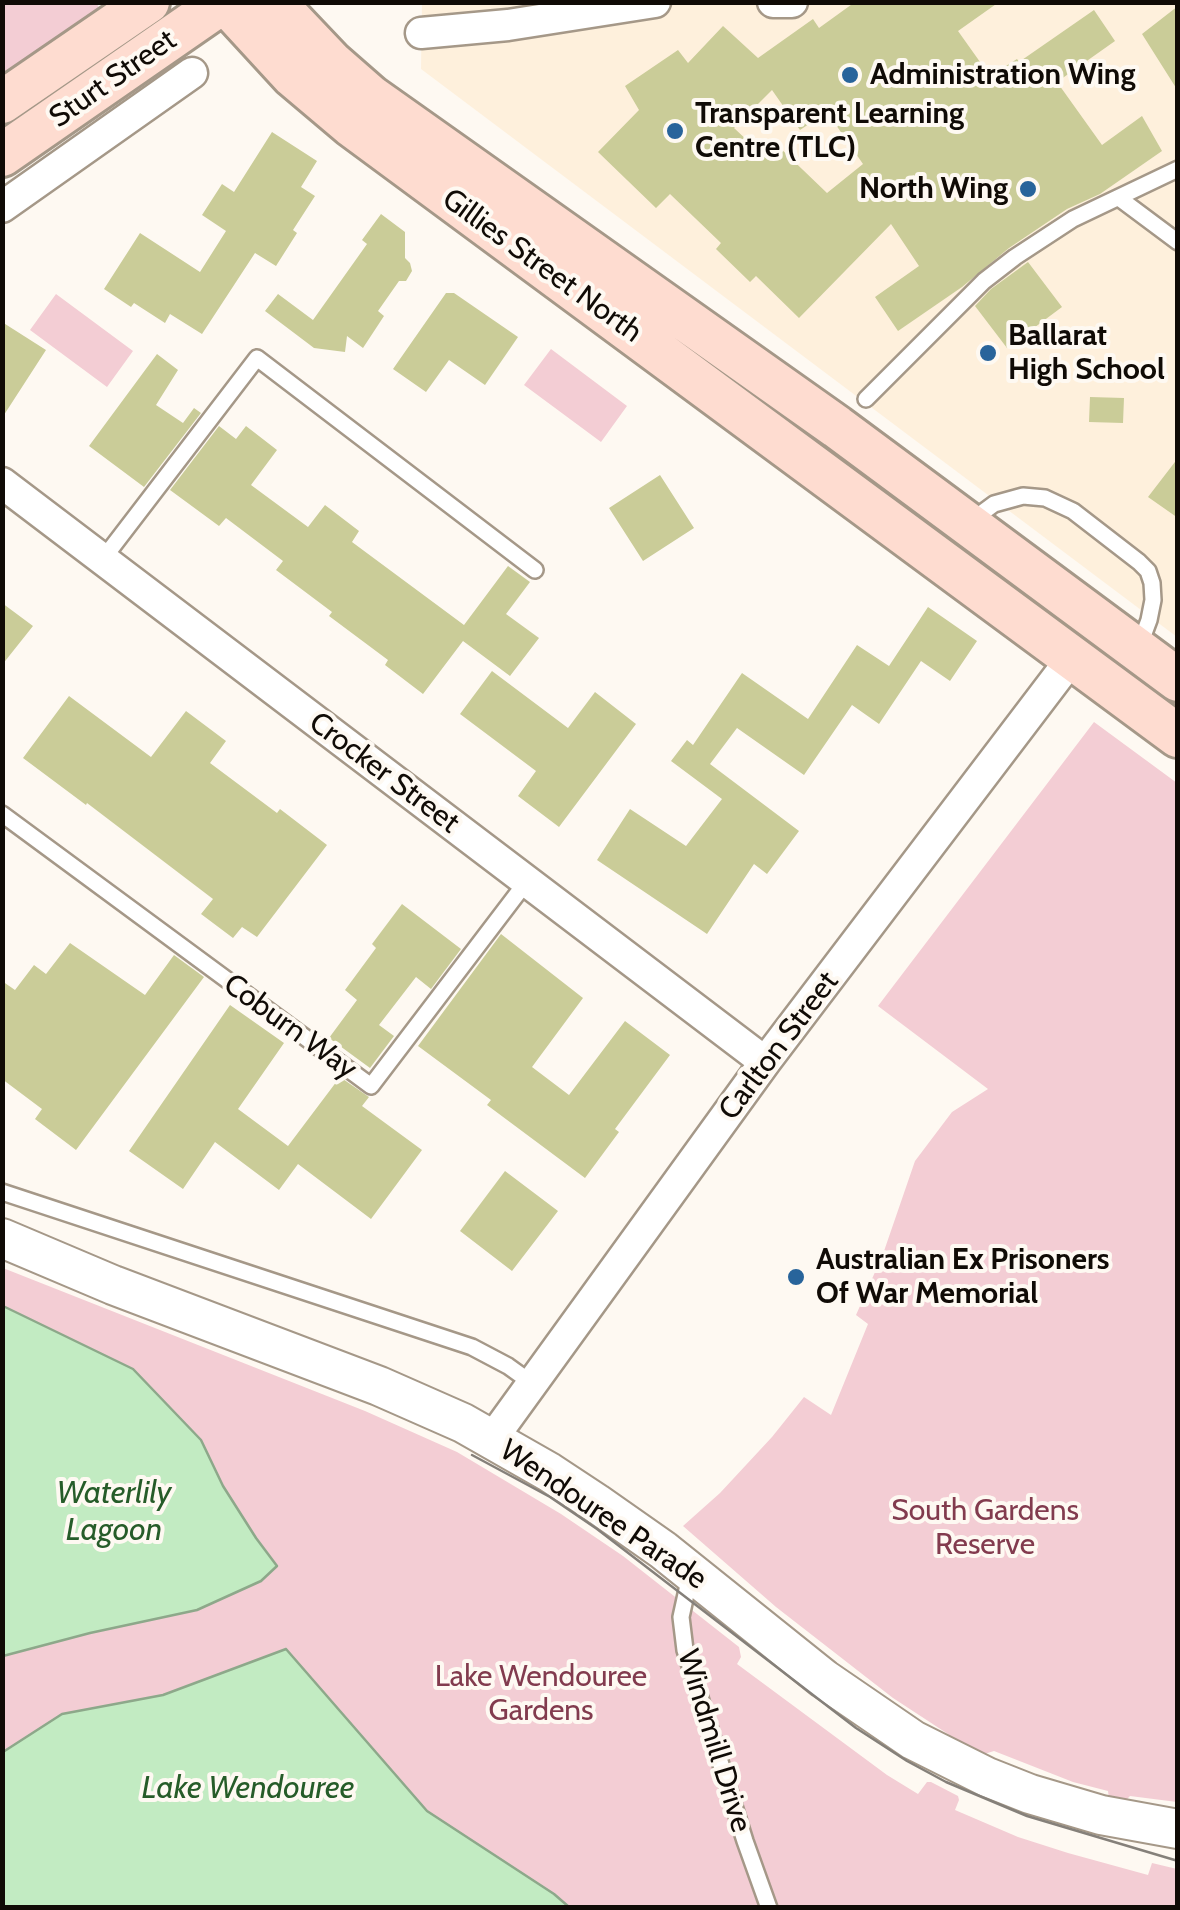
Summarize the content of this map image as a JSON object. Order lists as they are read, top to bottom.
{
  "streets": {
    "main road": ["Sturt Street", "Gillies Street North"],
    "street": ["Crocker Street", "Carlton Street", "Wendouree Parade"],
    "lane": ["Coburn Way", "Windmill Drive"]
  },
  "crossings": [
    ["Sturt Street", "Gillies Street North"],
    ["Gillies Street North", "Carlton Street"],
    ["Crocker Street", "Coburn Way"],
    ["Crocker Street", "Carlton Street"],
    ["Carlton Street", "Wendouree Parade"],
    ["Wendouree Parade", "Windmill Drive"]
  ],
  "water": ["Waterlily Lagoon", "Lake Wendouree"],
  "parks": ["South Gardens Reserve", "Lake Wendouree Gardens"],
  "places": [
    "Administration Wing",
    "Transparent Learning Centre (TLC)",
    "North Wing",
    "Ballarat High School",
    "Australian Ex Prisoners Of War Memorial"
  ]
}
